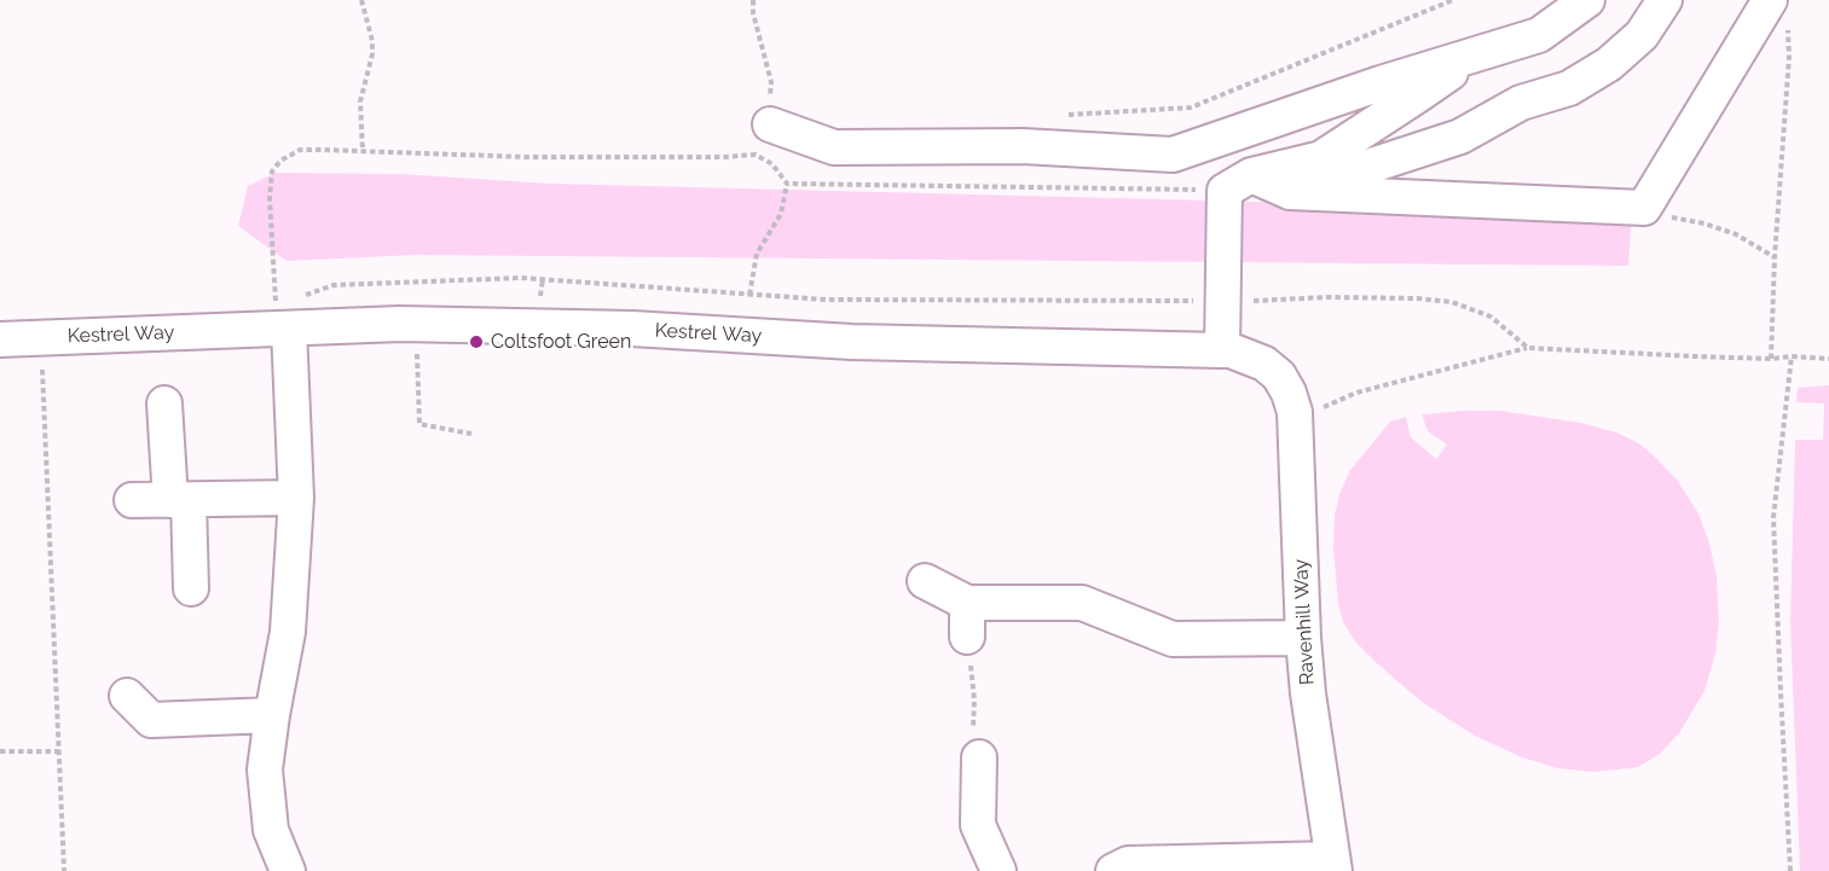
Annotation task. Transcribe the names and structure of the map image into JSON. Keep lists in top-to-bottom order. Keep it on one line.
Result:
{"streets":{"street":["Kestrel Way","Ravenhill Way"]},"crossings":[["Kestrel Way","Ravenhill Way"]],"places":["Coltsfoot Green"]}
